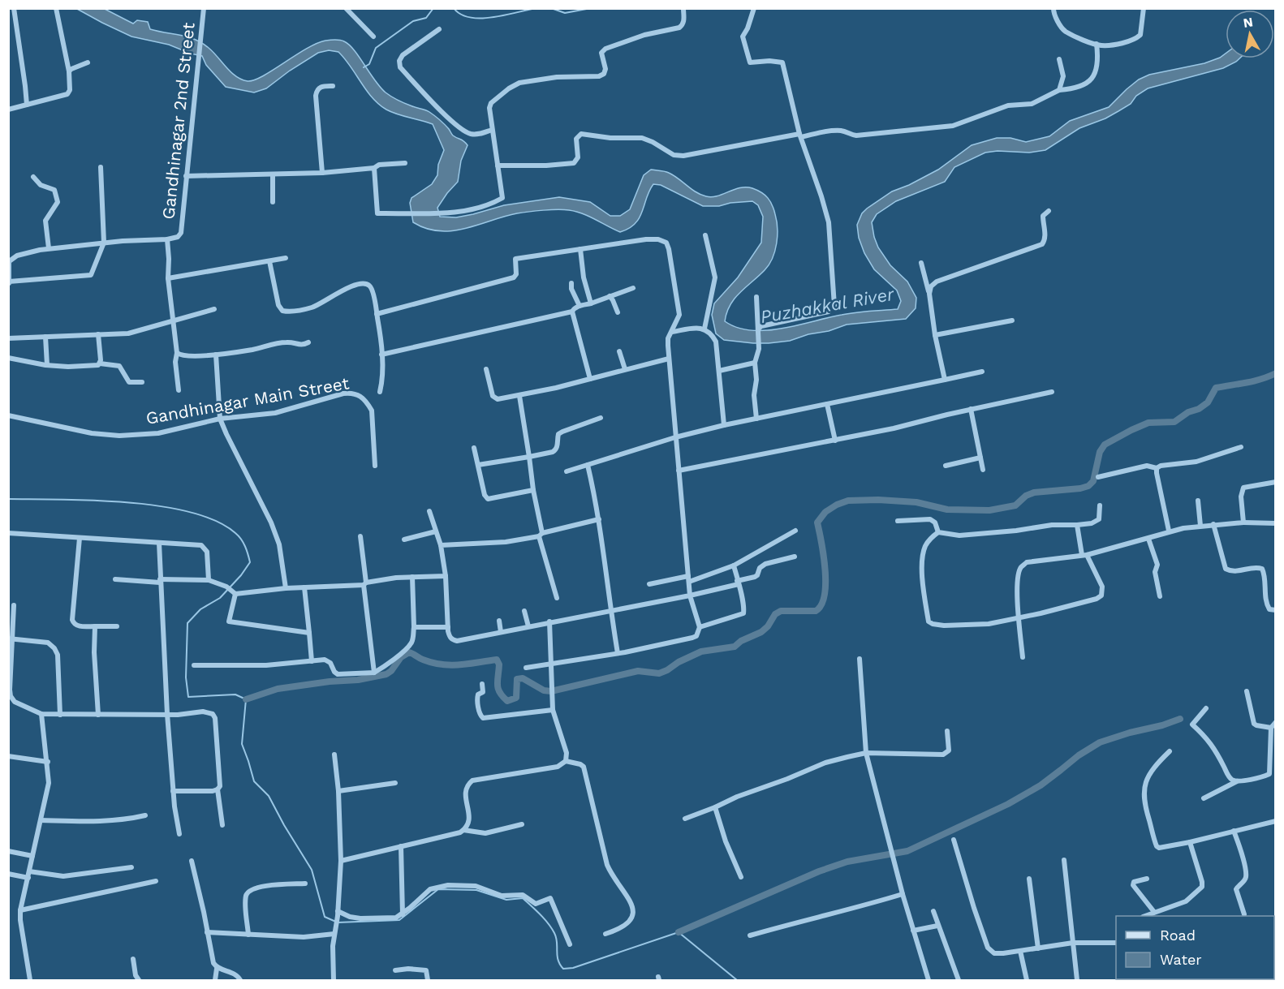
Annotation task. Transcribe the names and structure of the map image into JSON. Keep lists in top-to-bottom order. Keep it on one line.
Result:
{"streets":{"street":["Gandhinagar 2nd Street","Gandhinagar Main Street"]},"water":["Puzhakkal River"],"legend":["Road","Water"],"north":"top"}
